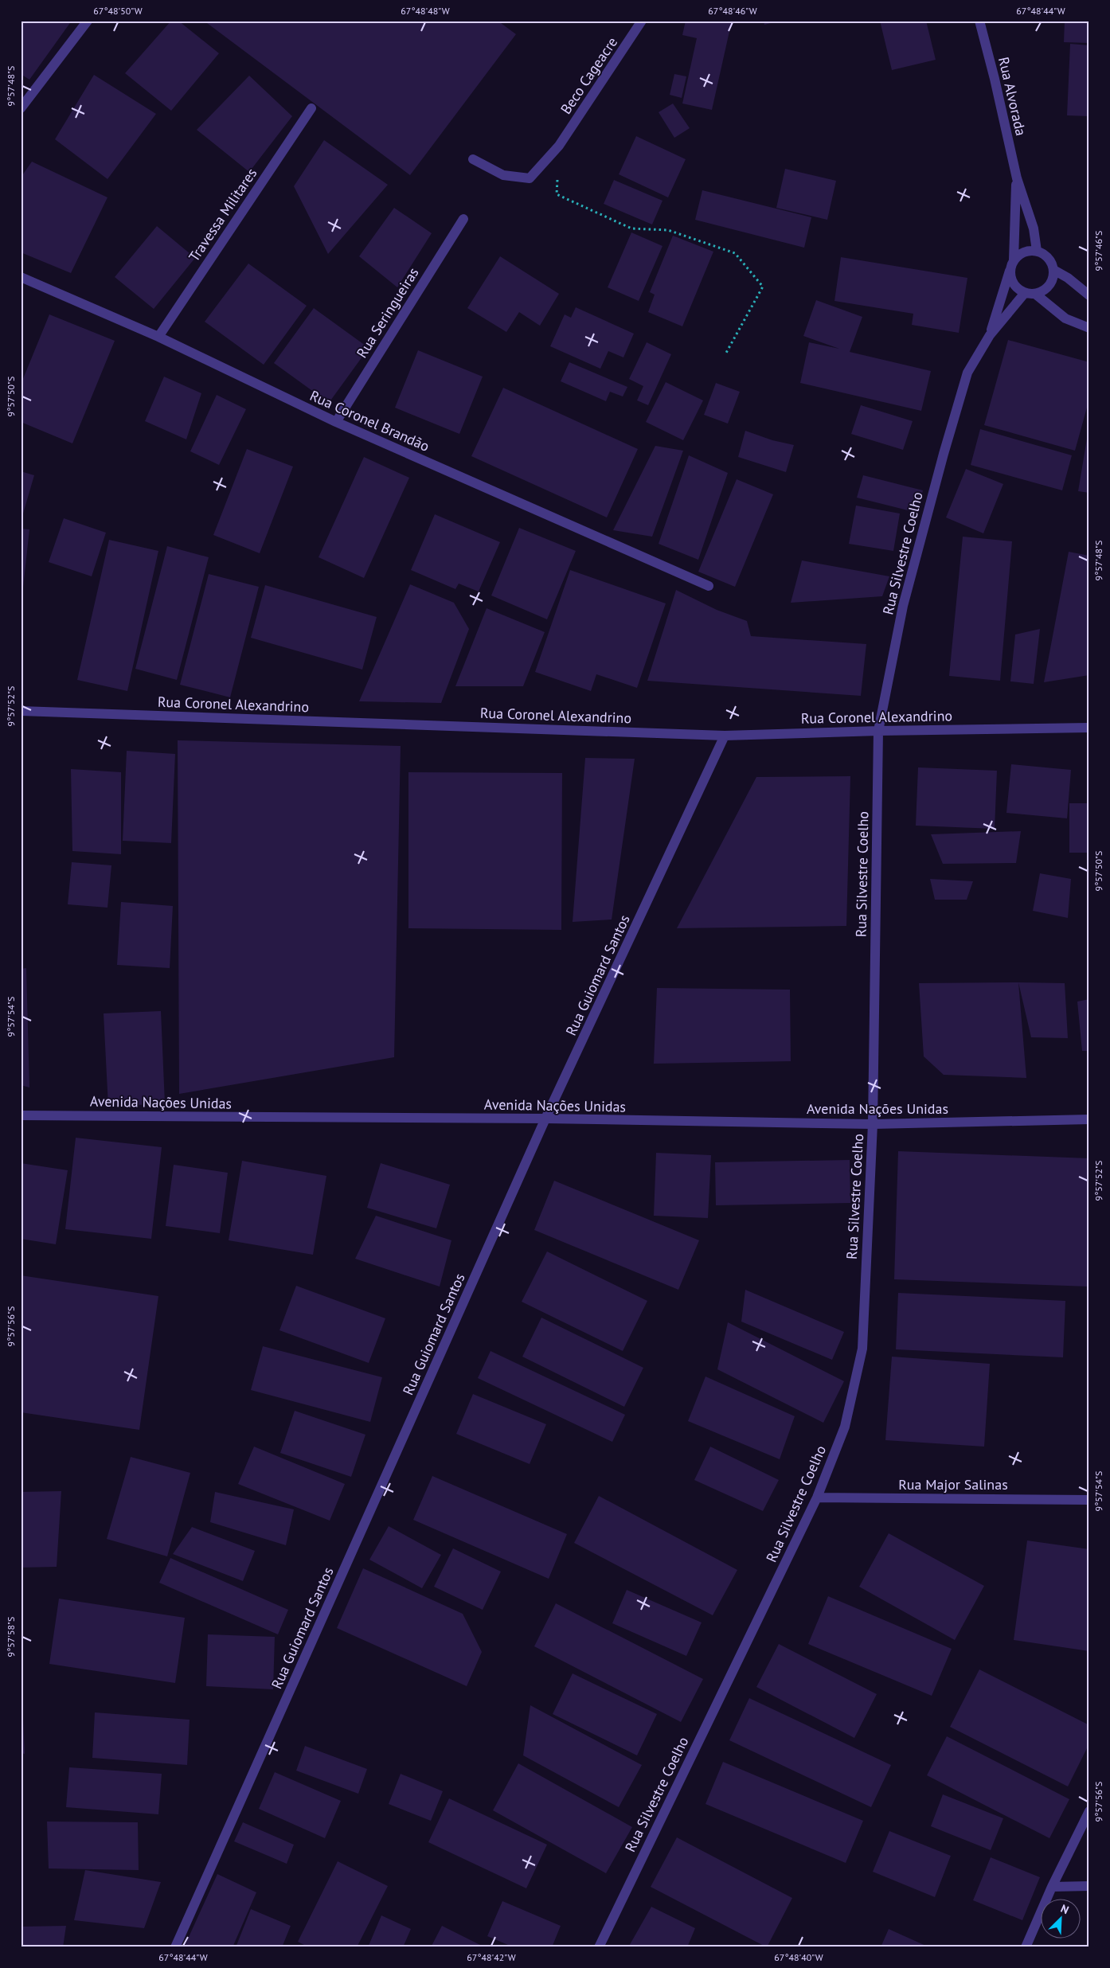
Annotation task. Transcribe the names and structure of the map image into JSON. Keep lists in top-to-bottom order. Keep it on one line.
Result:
{"streets":{"street":["Beco Cageacre","Rua Alvorada","Travessa Militares","Rua Seringueiras","Rua Coronel Brandão","Rua Silvestre Coelho","Rua Coronel Alexandrino","Rua Guiomard Santos","Avenida Nações Unidas","Rua Major Salinas"]},"crossings":[["Rua Alvorada","Rua Silvestre Coelho"],["Travessa Militares","Rua Coronel Brandão"],["Rua Seringueiras","Rua Coronel Brandão"],["Rua Silvestre Coelho","Rua Coronel Alexandrino"],["Rua Silvestre Coelho","Avenida Nações Unidas"],["Rua Silvestre Coelho","Rua Major Salinas"],["Rua Coronel Alexandrino","Rua Guiomard Santos"],["Rua Guiomard Santos","Avenida Nações Unidas"]],"north":"top right","coordinates":["67°48'50\"W","67°48'48\"W","67°48'46\"W","67°48'44\"W","9°57'48\"S","9°57'46\"S","9°57'50\"S","9°57'52\"S","9°57'54\"S","9°57'56\"S","9°57'58\"S","67°48'42\"W","67°48'40\"W"]}
